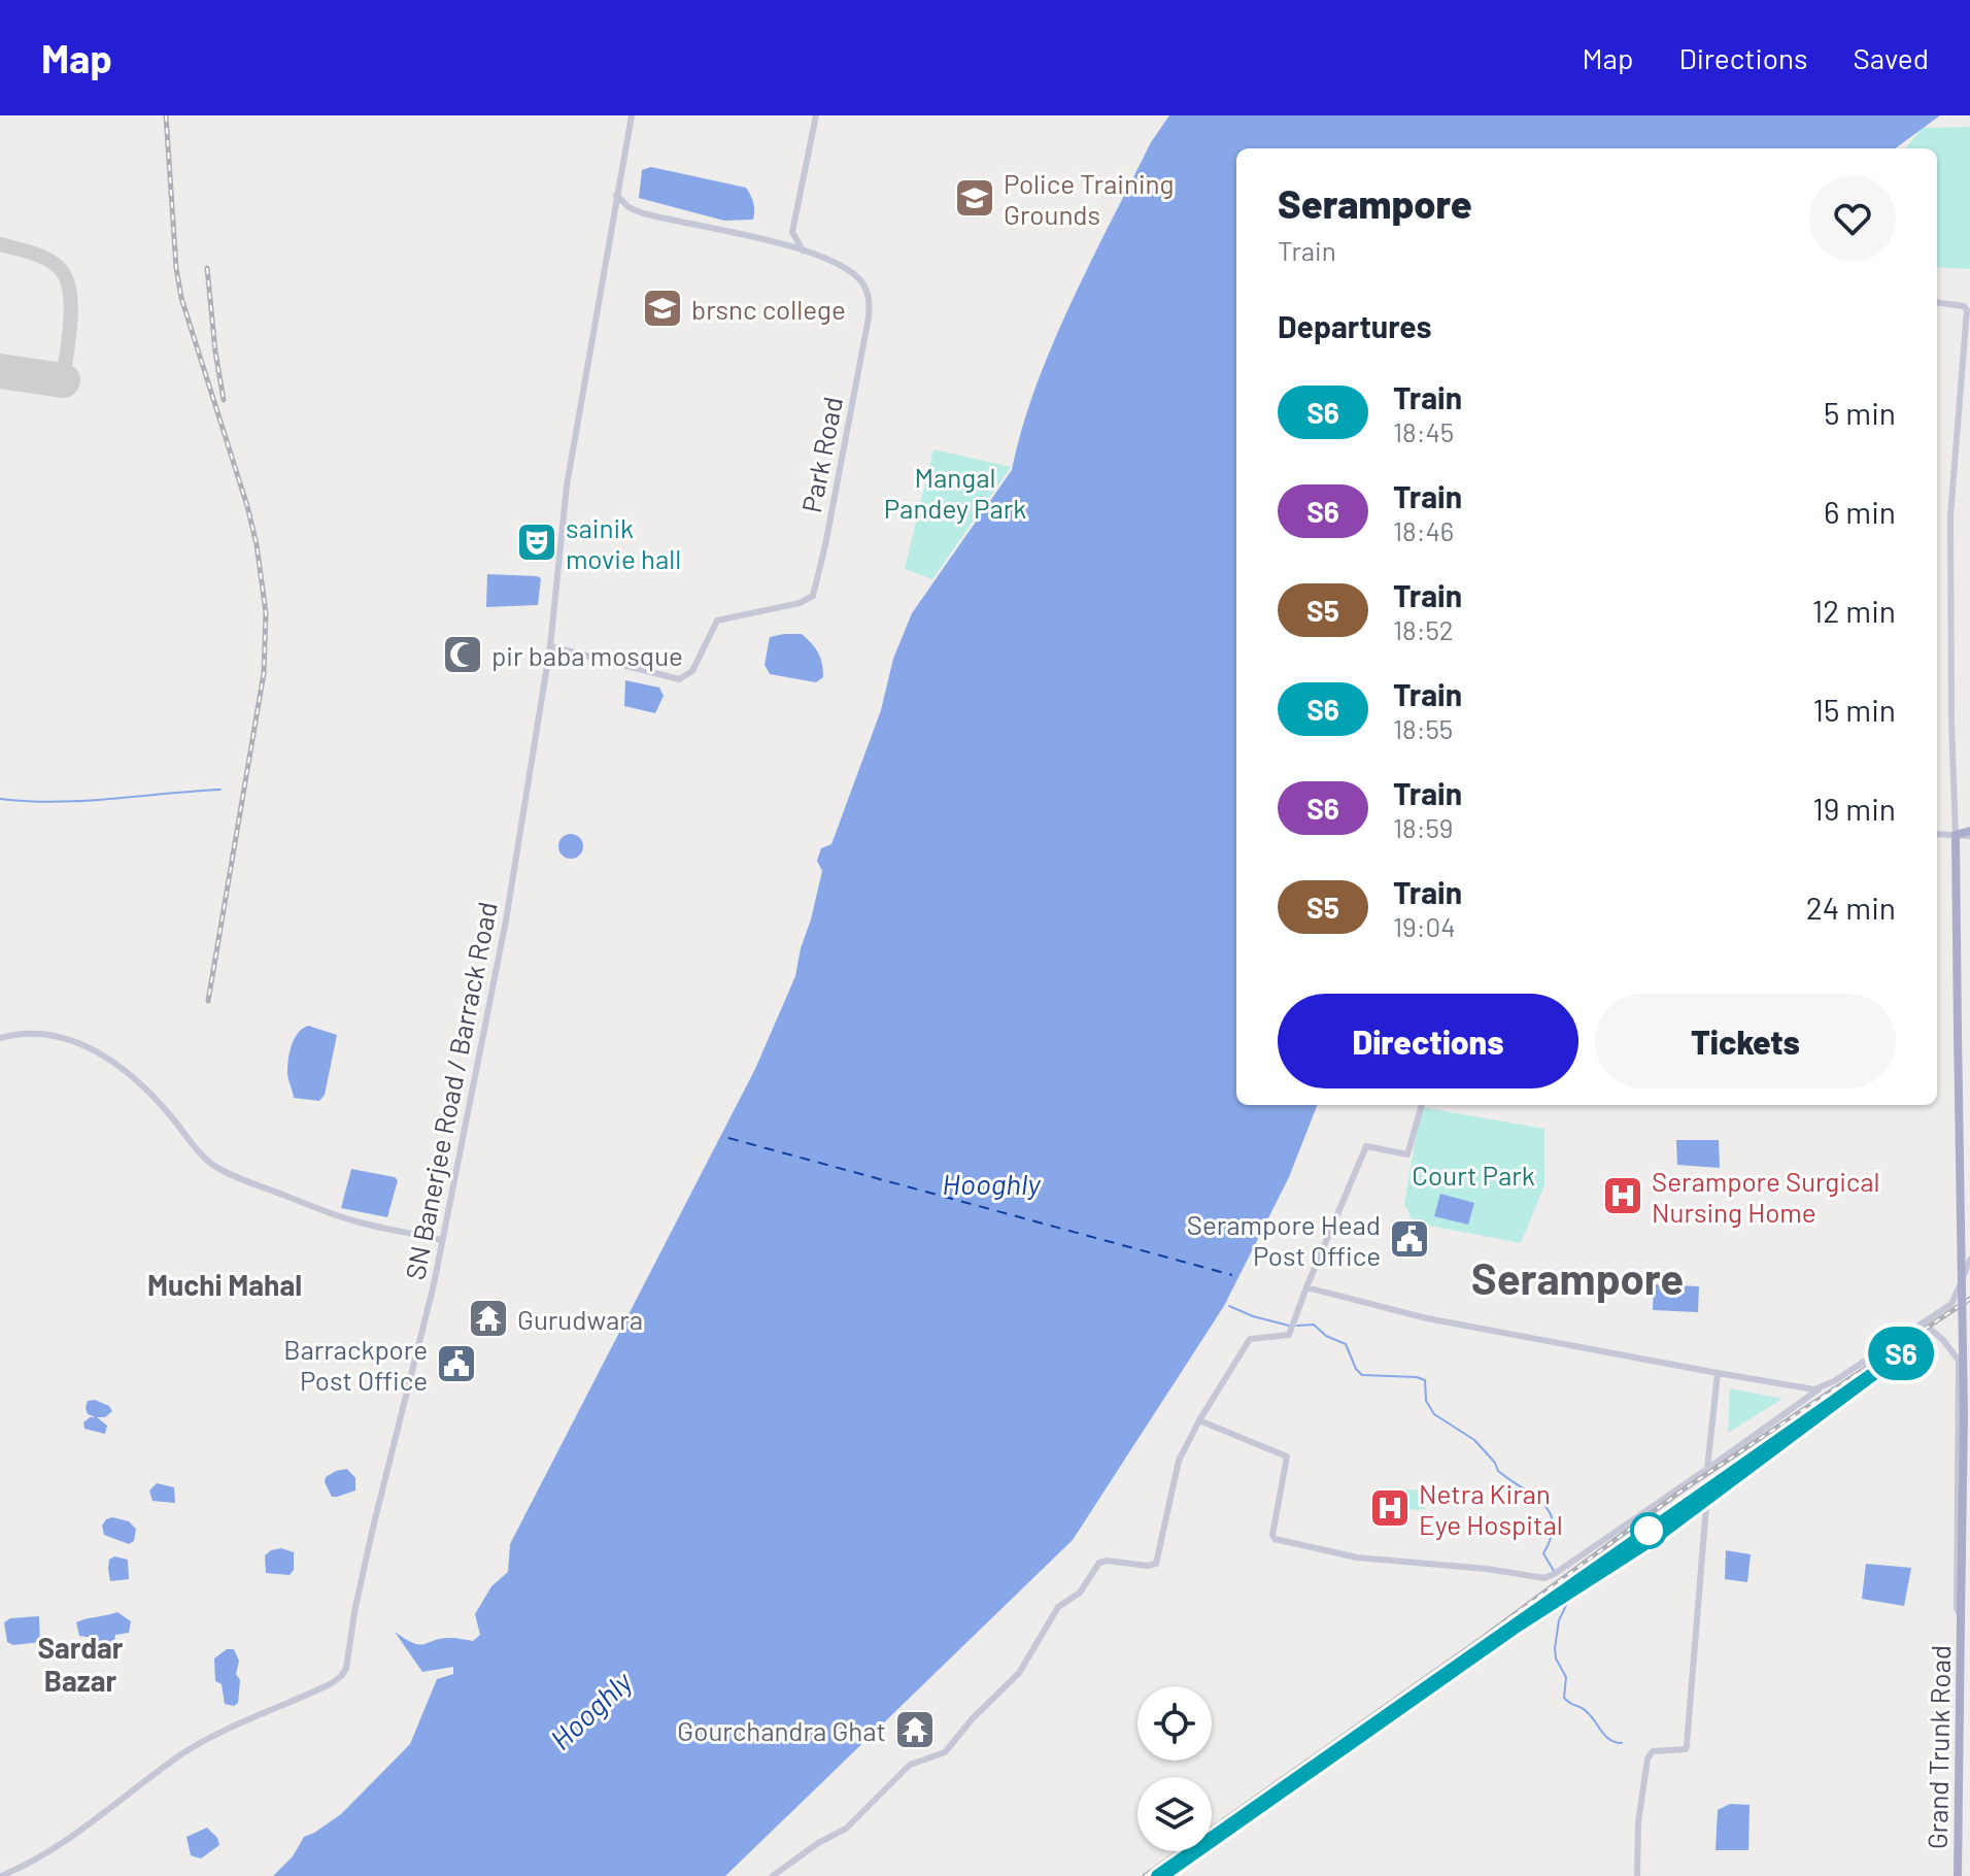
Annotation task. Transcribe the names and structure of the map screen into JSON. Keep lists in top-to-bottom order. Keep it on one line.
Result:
{"streets":{"main road":["Grand Trunk Road"],"street":["Park Road","SN Banerjee Road / Barrack Road"]},"crossings":[["Park Road","SN Banerjee Road / Barrack Road"]],"districts":["Serampore","Muchi Mahal","Sardar Bazar"],"water":["Hooghly"],"parks":["Mangal Pandey Park","Court Park"],"places":{"school or university":["Police Training Grounds","brsnc college"],"theatre":["sainik movie hall"],"mosque":["pir baba mosque"],"hospital":["Serampore Surgical Nursing Home","Netra Kiran Eye Hospital"],"public building":["Serampore Head Post Office","Barrackpore Post Office"],"temple":["Gurudwara","Gourchandra Ghat"]},"page":{"header":"Map","nav":["Map","Directions","Saved"],"on_map":"S6","heading":[["Serampore","Train"],"Departures"],"list":[{"mark":"S6","name":"Train","note":"18:45","value":"5 min"},{"mark":"S6","name":"Train","note":"18:46","value":"6 min"},{"mark":"S5","name":"Train","note":"18:52","value":"12 min"},{"mark":"S6","name":"Train","note":"18:55","value":"15 min"},{"mark":"S6","name":"Train","note":"18:59","value":"19 min"},{"mark":"S5","name":"Train","note":"19:04","value":"24 min"}],"buttons":["Directions","Tickets"]}}
